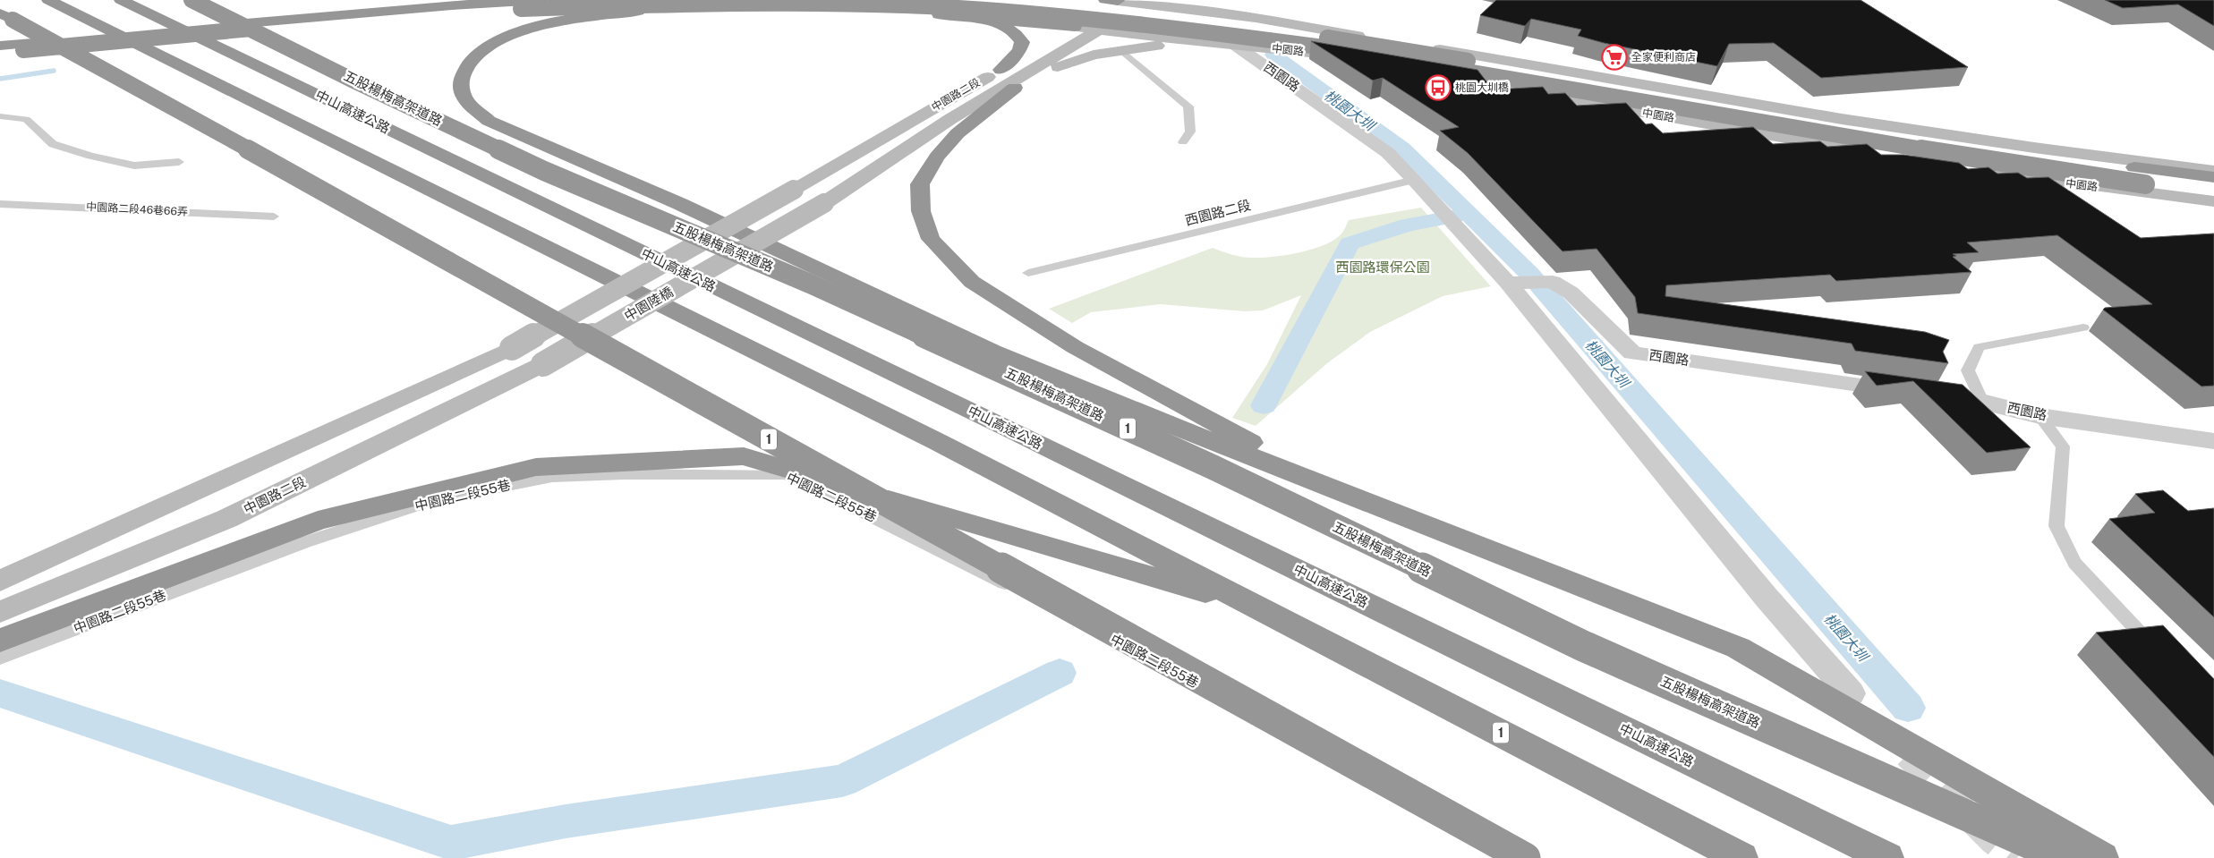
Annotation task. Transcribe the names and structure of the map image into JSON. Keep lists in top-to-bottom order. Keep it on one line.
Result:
{"streets":{"highway":["五股楊梅高架道路","中山高速公路","1"],"main road":["中園路","中園路二段","中園陸橋"],"street":["西園路"],"lane":["中園路二段46巷66弄","西園路二段","中園路二段55巷"]},"crossings":[["中園路","西園路"],["中園路","中園路二段"],["西園路","西園路二段"],["中園路二段","中園陸橋"]],"water":["桃園大圳"],"parks":["西園路環保公園"],"places":{"supermarket":["全家便利商店"],"bus stop":["桃園大圳橋"]}}
